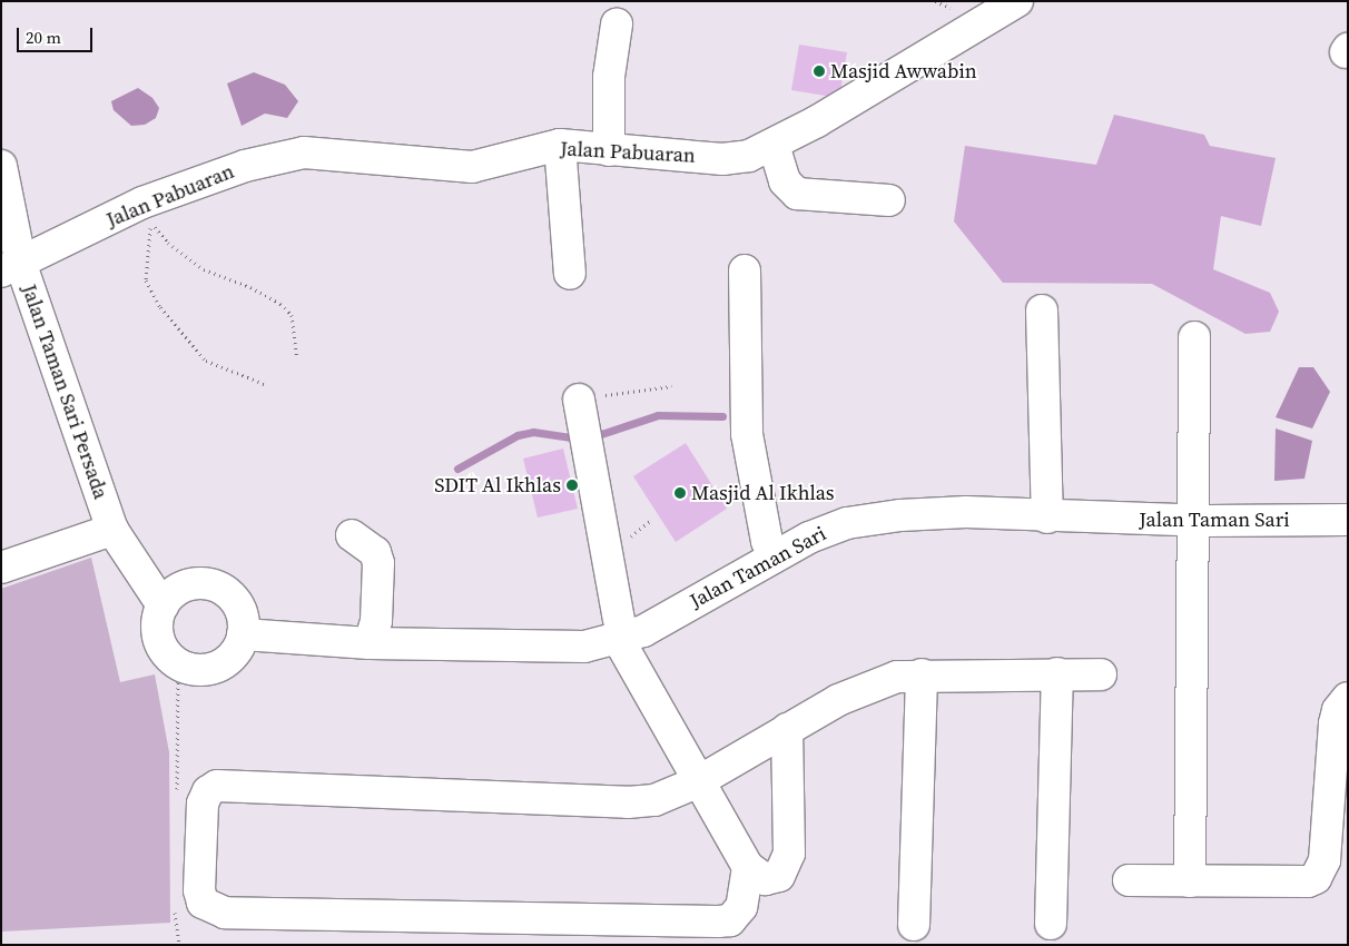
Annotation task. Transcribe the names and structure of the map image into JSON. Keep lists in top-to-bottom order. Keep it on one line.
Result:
{"streets":{"street":["Jalan Pabuaran","Jalan Taman Sari Persada","Jalan Taman Sari"]},"crossings":[["Jalan Pabuaran","Jalan Taman Sari Persada"],["Jalan Taman Sari Persada","Jalan Taman Sari"]],"places":["Masjid Awwabin","SDIT Al Ikhlas","Masjid Al Ikhlas"],"scale_bar":"20 m"}
